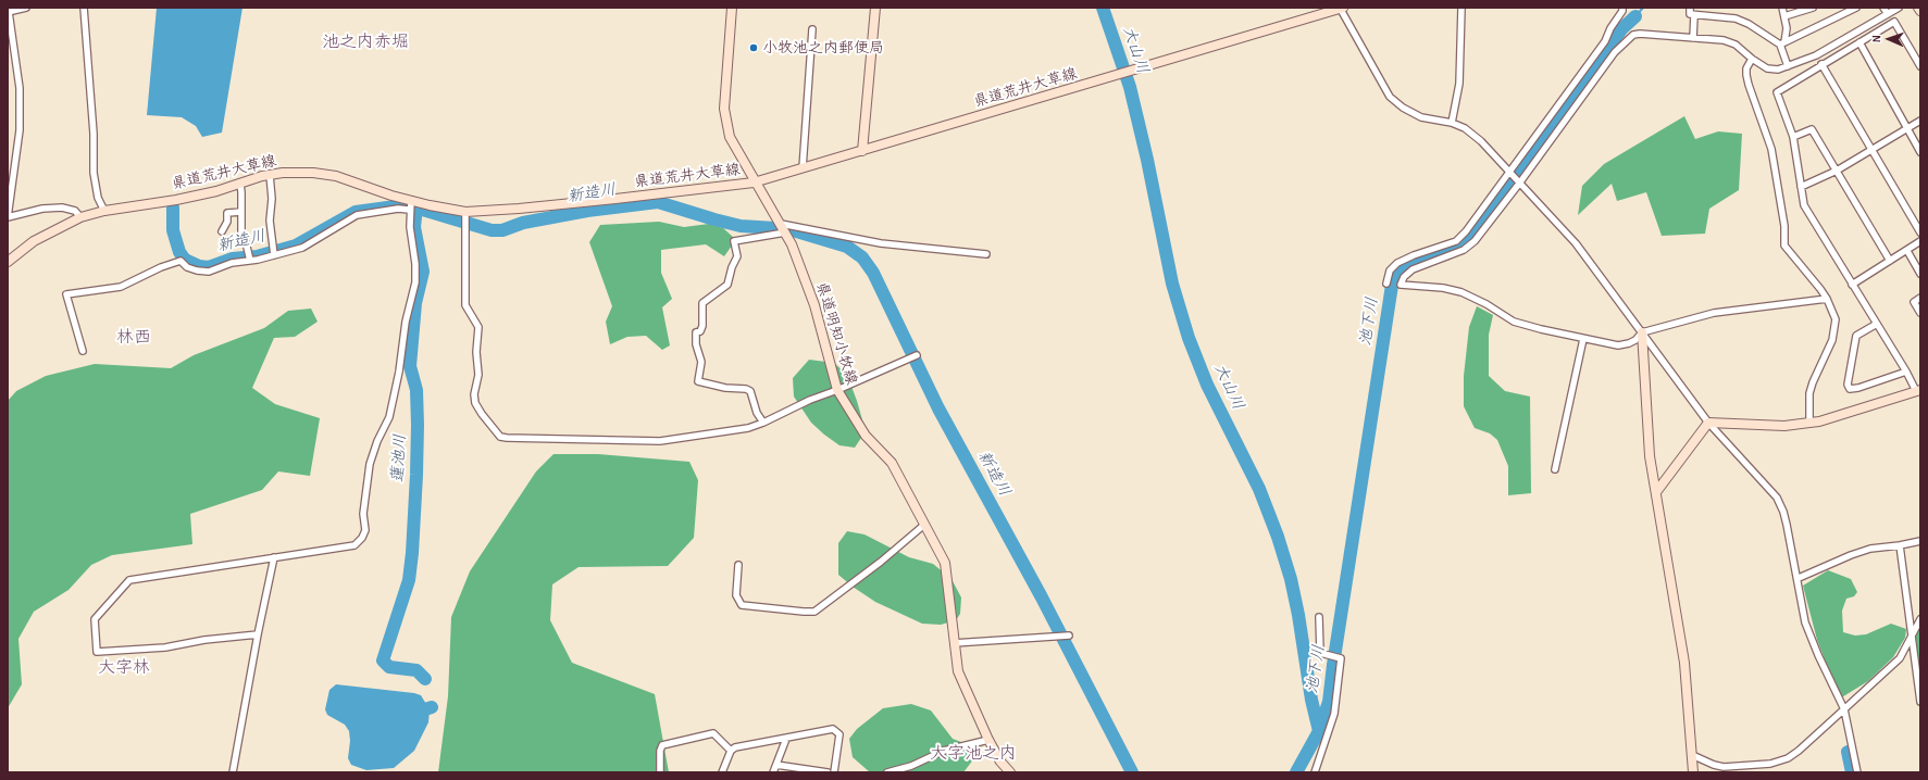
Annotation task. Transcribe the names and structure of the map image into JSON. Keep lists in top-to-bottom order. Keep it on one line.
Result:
{"streets":{"main road":["県道荒井大草線","県道明知小牧線"]},"crossings":[["県道荒井大草線","県道明知小牧線"]],"districts":["池之内赤堀","林西","大字林","大字池之内"],"water":["大山川","新造川","池下川","蓮池川"],"places":["小牧池之内郵便局"],"north":"left"}
